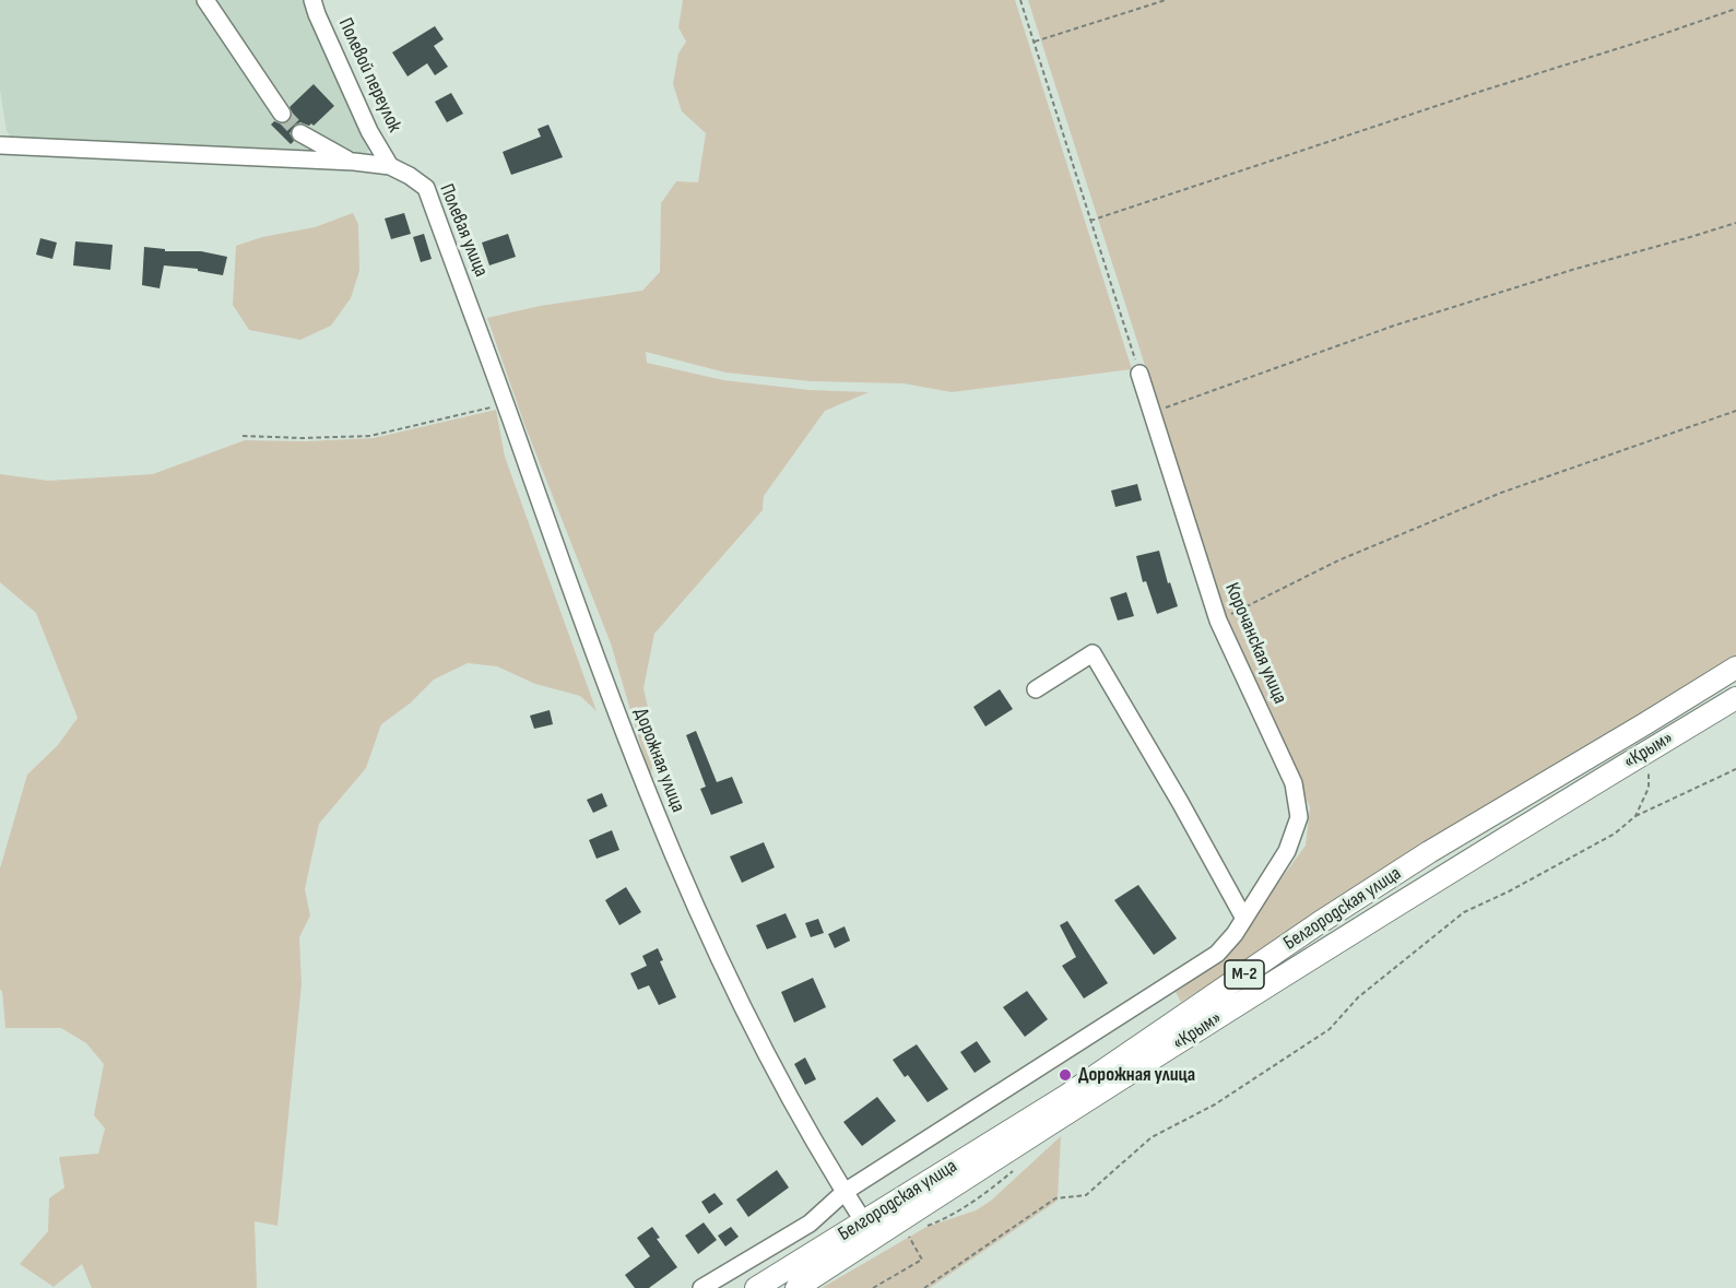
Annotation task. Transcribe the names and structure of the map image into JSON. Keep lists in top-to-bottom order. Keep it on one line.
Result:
{"streets":{"main road":["«Крым»","Белгородская улица","М-2"],"street":["Полевой переулок","Полевая улица","Корочанская улица","Дорожная улица"]},"crossings":[["Полевой переулок","Полевая улица"],["Полевая улица","Дорожная улица"],["Дорожная улица","Белгородская улица"]],"places":["Дорожная улица"]}
